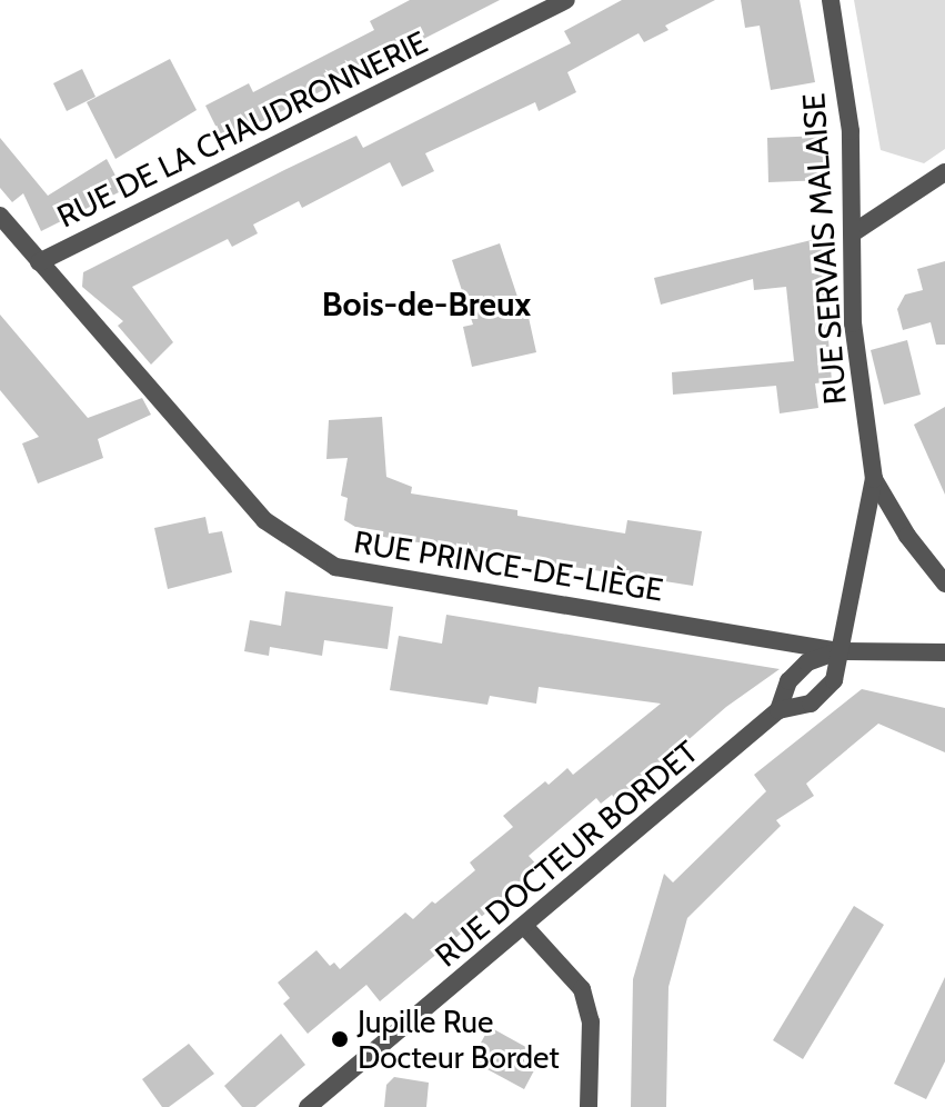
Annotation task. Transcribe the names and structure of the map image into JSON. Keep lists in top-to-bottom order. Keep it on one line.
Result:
{"streets":{"street":["RUE DE LA CHAUDRONNERIE","RUE SERVAIS MALAISE","RUE PRINCE-DE-LIÈGE","RUE DOCTEUR BORDET"]},"crossings":[["RUE DE LA CHAUDRONNERIE","RUE PRINCE-DE-LIÈGE"],["RUE SERVAIS MALAISE","RUE PRINCE-DE-LIÈGE"],["RUE SERVAIS MALAISE","RUE DOCTEUR BORDET"],["RUE PRINCE-DE-LIÈGE","RUE DOCTEUR BORDET"]],"districts":["Bois-de-Breux"],"places":["Jupille Rue Docteur Bordet"]}
